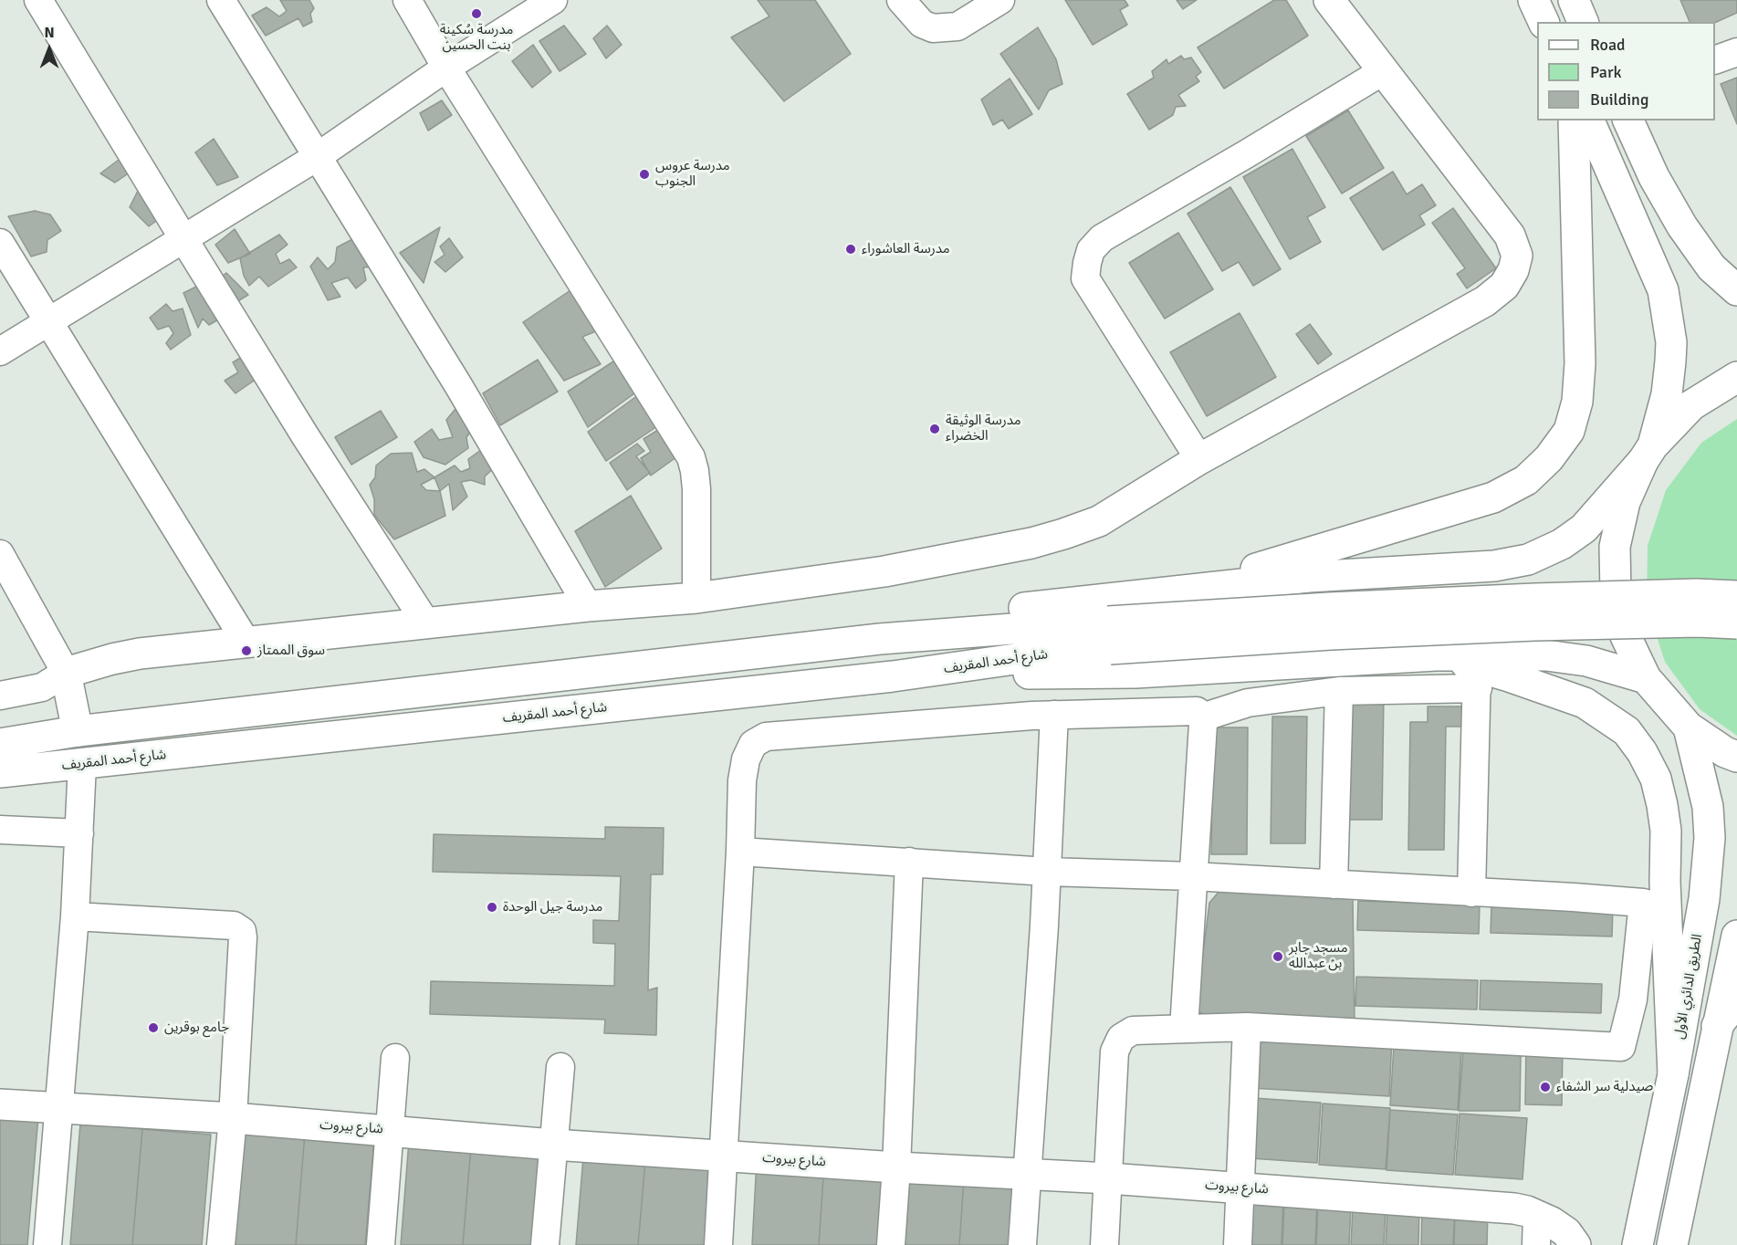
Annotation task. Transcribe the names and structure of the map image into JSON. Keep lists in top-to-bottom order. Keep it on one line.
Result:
{"streets":{"main road":["شارع أحمد المقريف","الطريق الدائري الأول","شارع بيروت"]},"places":["مدرسة سُكينة بنت الحسين","مدرسة عروس الجنوب","مدرسة العاشوراء","مدرسة الوثيقة الخضراء","سوق الممتاز","مدرسة جيل الوحدة","مسجد جابر بن عبدالله","جامع بوقرين","صيدلية سر الشفاء"],"legend":["Road","Park","Building"],"north":"top"}
